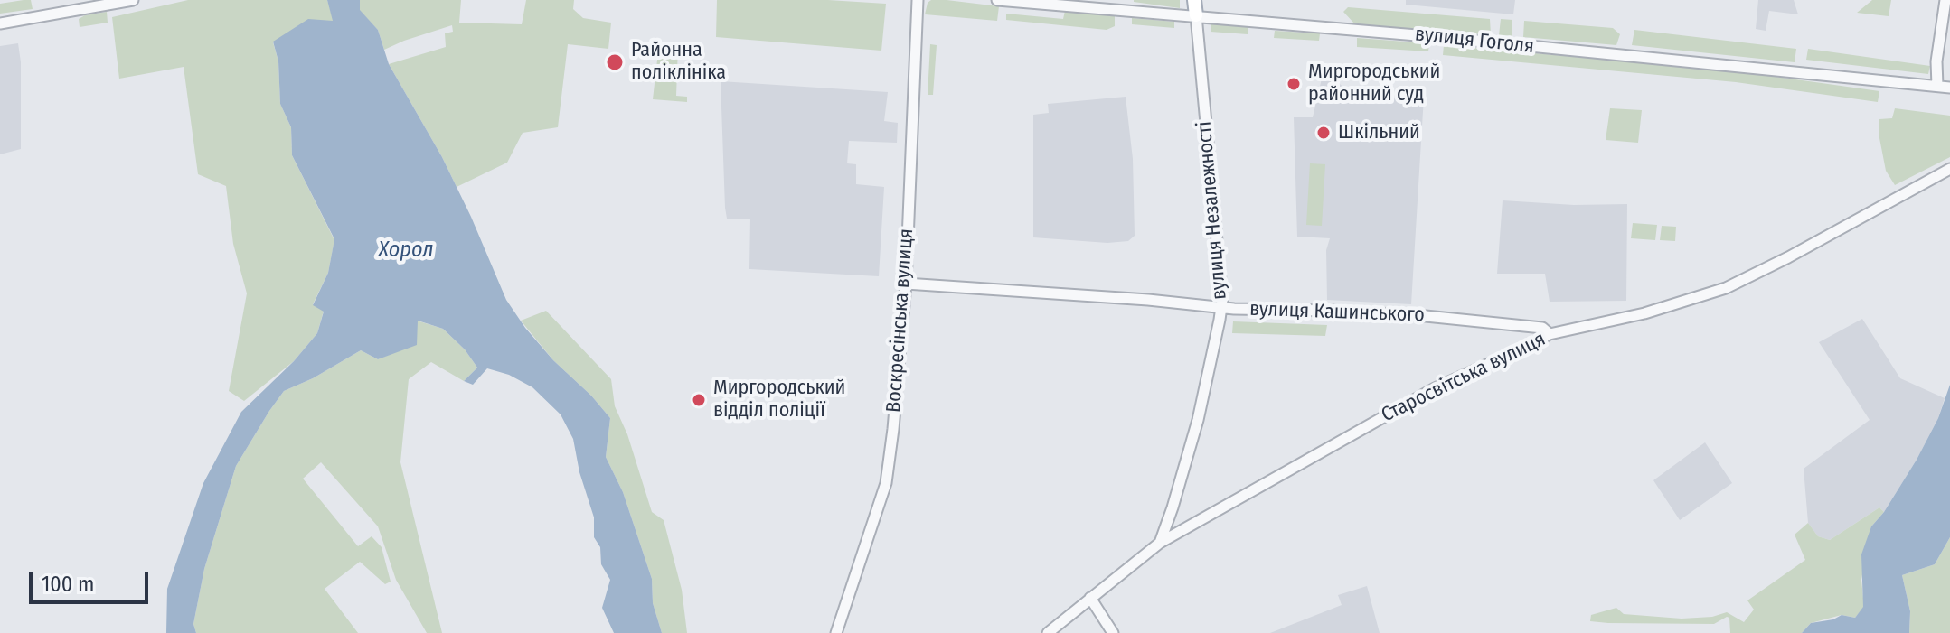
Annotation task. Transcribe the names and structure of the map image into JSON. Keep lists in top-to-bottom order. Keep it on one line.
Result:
{"streets":{"main road":["вулиця Незалежності"],"street":["вулиця Гоголя","вулиця Кашинського","Воскресінська вулиця","Старосвітська вулиця"]},"crossings":[["вулиця Гоголя","вулиця Незалежності"],["вулиця Незалежності","вулиця Кашинського"],["вулиця Незалежності","Старосвітська вулиця"],["вулиця Кашинського","Воскресінська вулиця"],["вулиця Кашинського","Старосвітська вулиця"]],"water":["Хорол"],"places":["Районна поліклініка","Миргородський районний суд","Шкільний","Миргородський відділ поліції"],"scale_bar":"100 m"}
